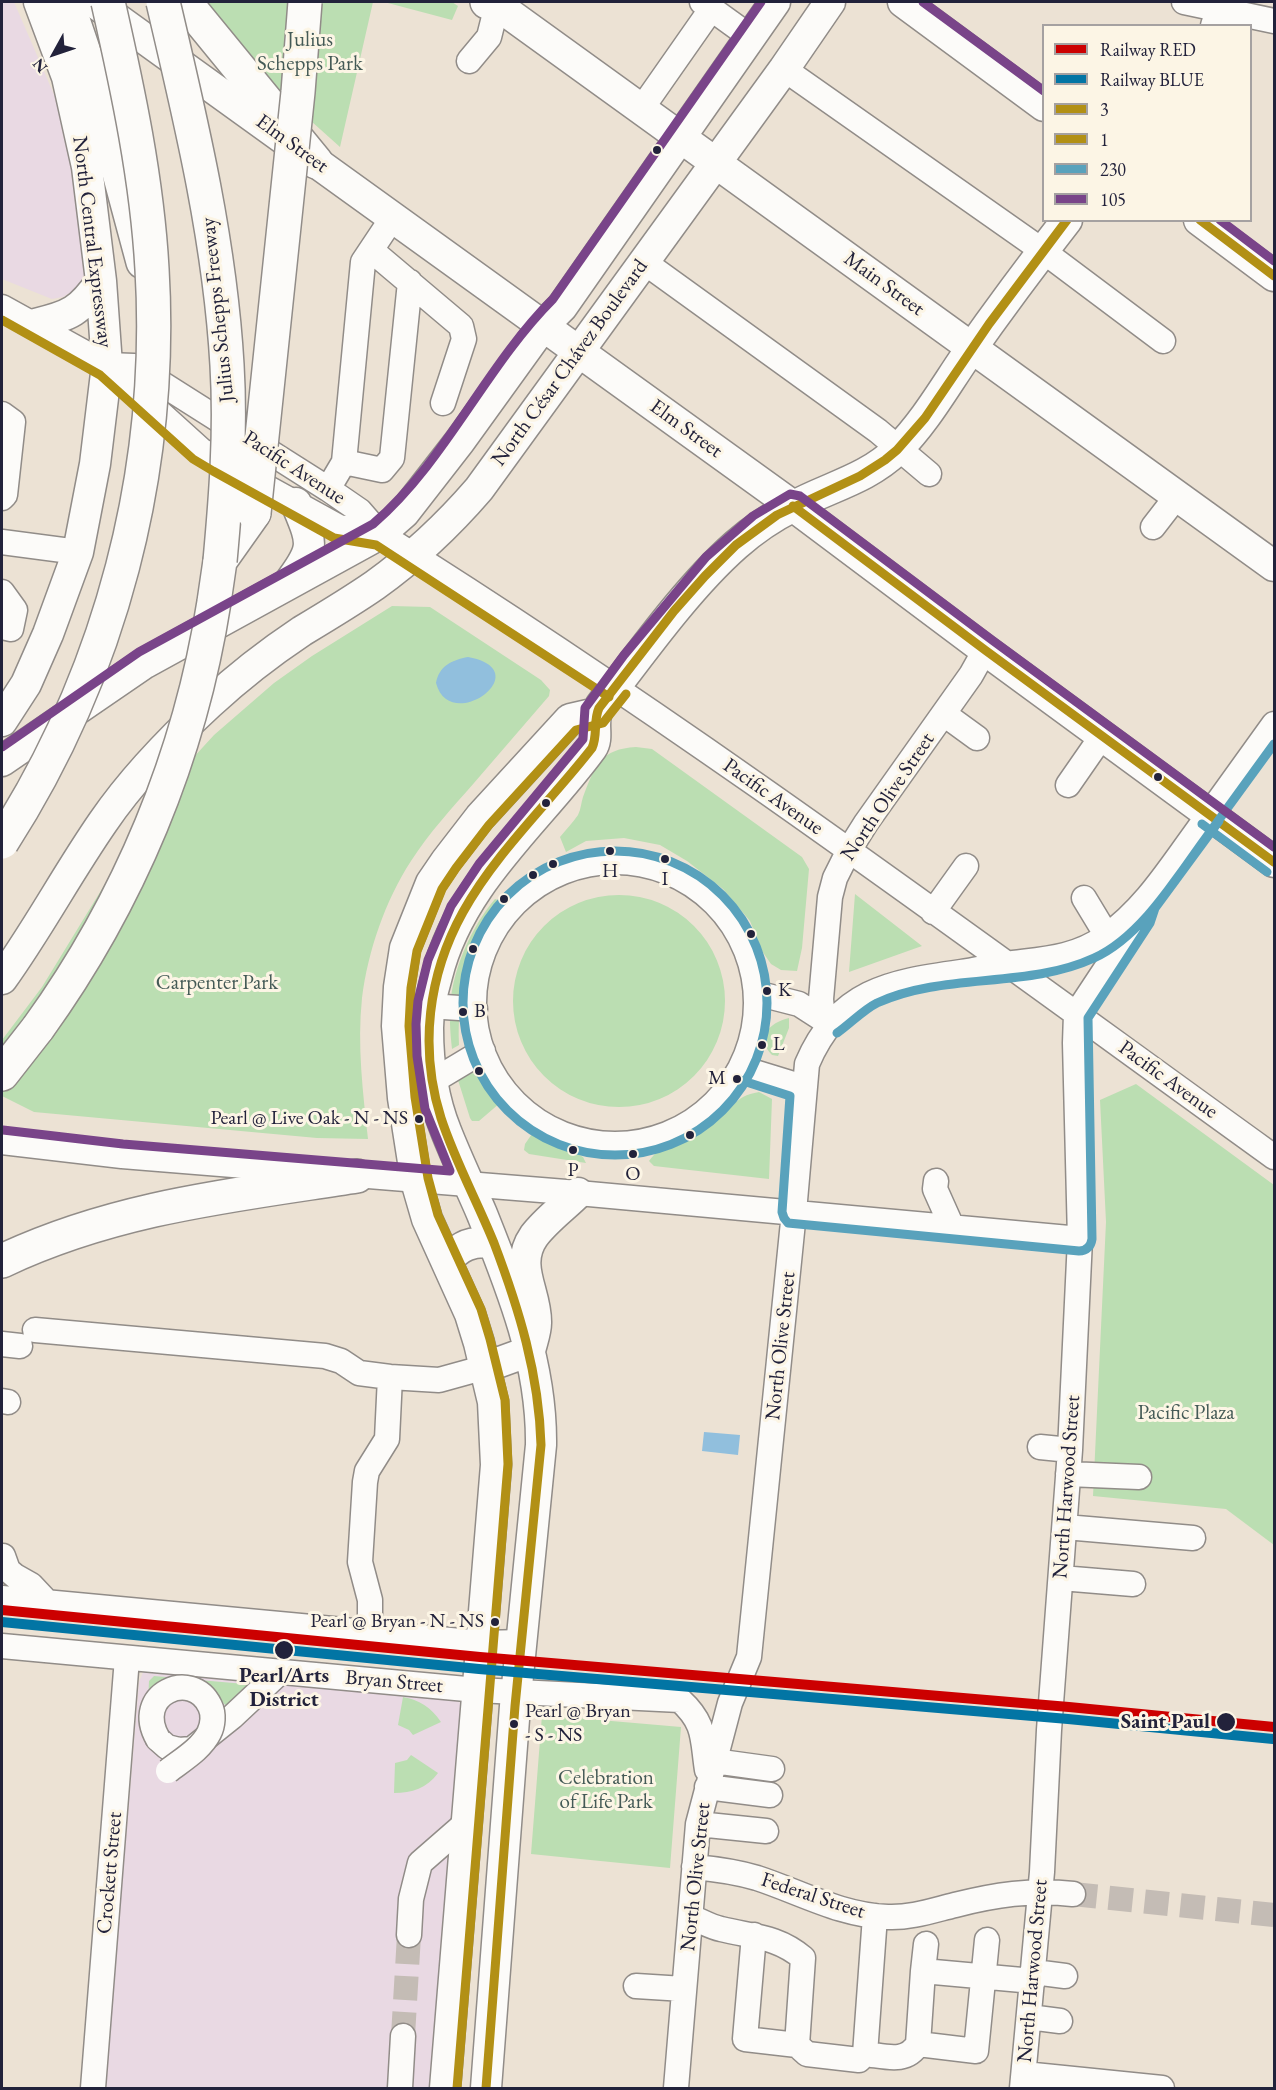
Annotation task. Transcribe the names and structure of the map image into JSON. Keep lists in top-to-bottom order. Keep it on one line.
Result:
{"streets":{"highway":["Julius Schepps Freeway"],"main road":["Elm Street","North Central Expressway","Main Street","North César Chávez Boulevard"],"street":["Pacific Avenue","North Olive Street","North Harwood Street","Bryan Street","Crockett Street","Federal Street"]},"crossings":[["Elm Street","North César Chávez Boulevard"],["Elm Street","North Olive Street"],["North Central Expressway","Pacific Avenue"],["Main Street","North César Chávez Boulevard"],["North César Chávez Boulevard","Pacific Avenue"],["Pacific Avenue","North Olive Street"],["Pacific Avenue","North Harwood Street"],["North Olive Street","Bryan Street"],["North Olive Street","Federal Street"],["North Harwood Street","Federal Street"],["Bryan Street","Crockett Street"]],"parks":["Julius Schepps Park","Carpenter Park","Pacific Plaza","Celebration of Life Park"],"places":["H","I","K","B","L","M","Pearl @ Live Oak - N - NS","P","O","Pearl @ Bryan - N - NS","Pearl/Arts District","Saint Paul","Pearl @ Bryan - S - NS"],"lines":["transit line 105","transit line 3","transit line 1","transit line 230","rail line RED","rail line BLUE"],"legend":["Railway RED","Railway BLUE","3","1","230","105"],"north":"bottom left"}
